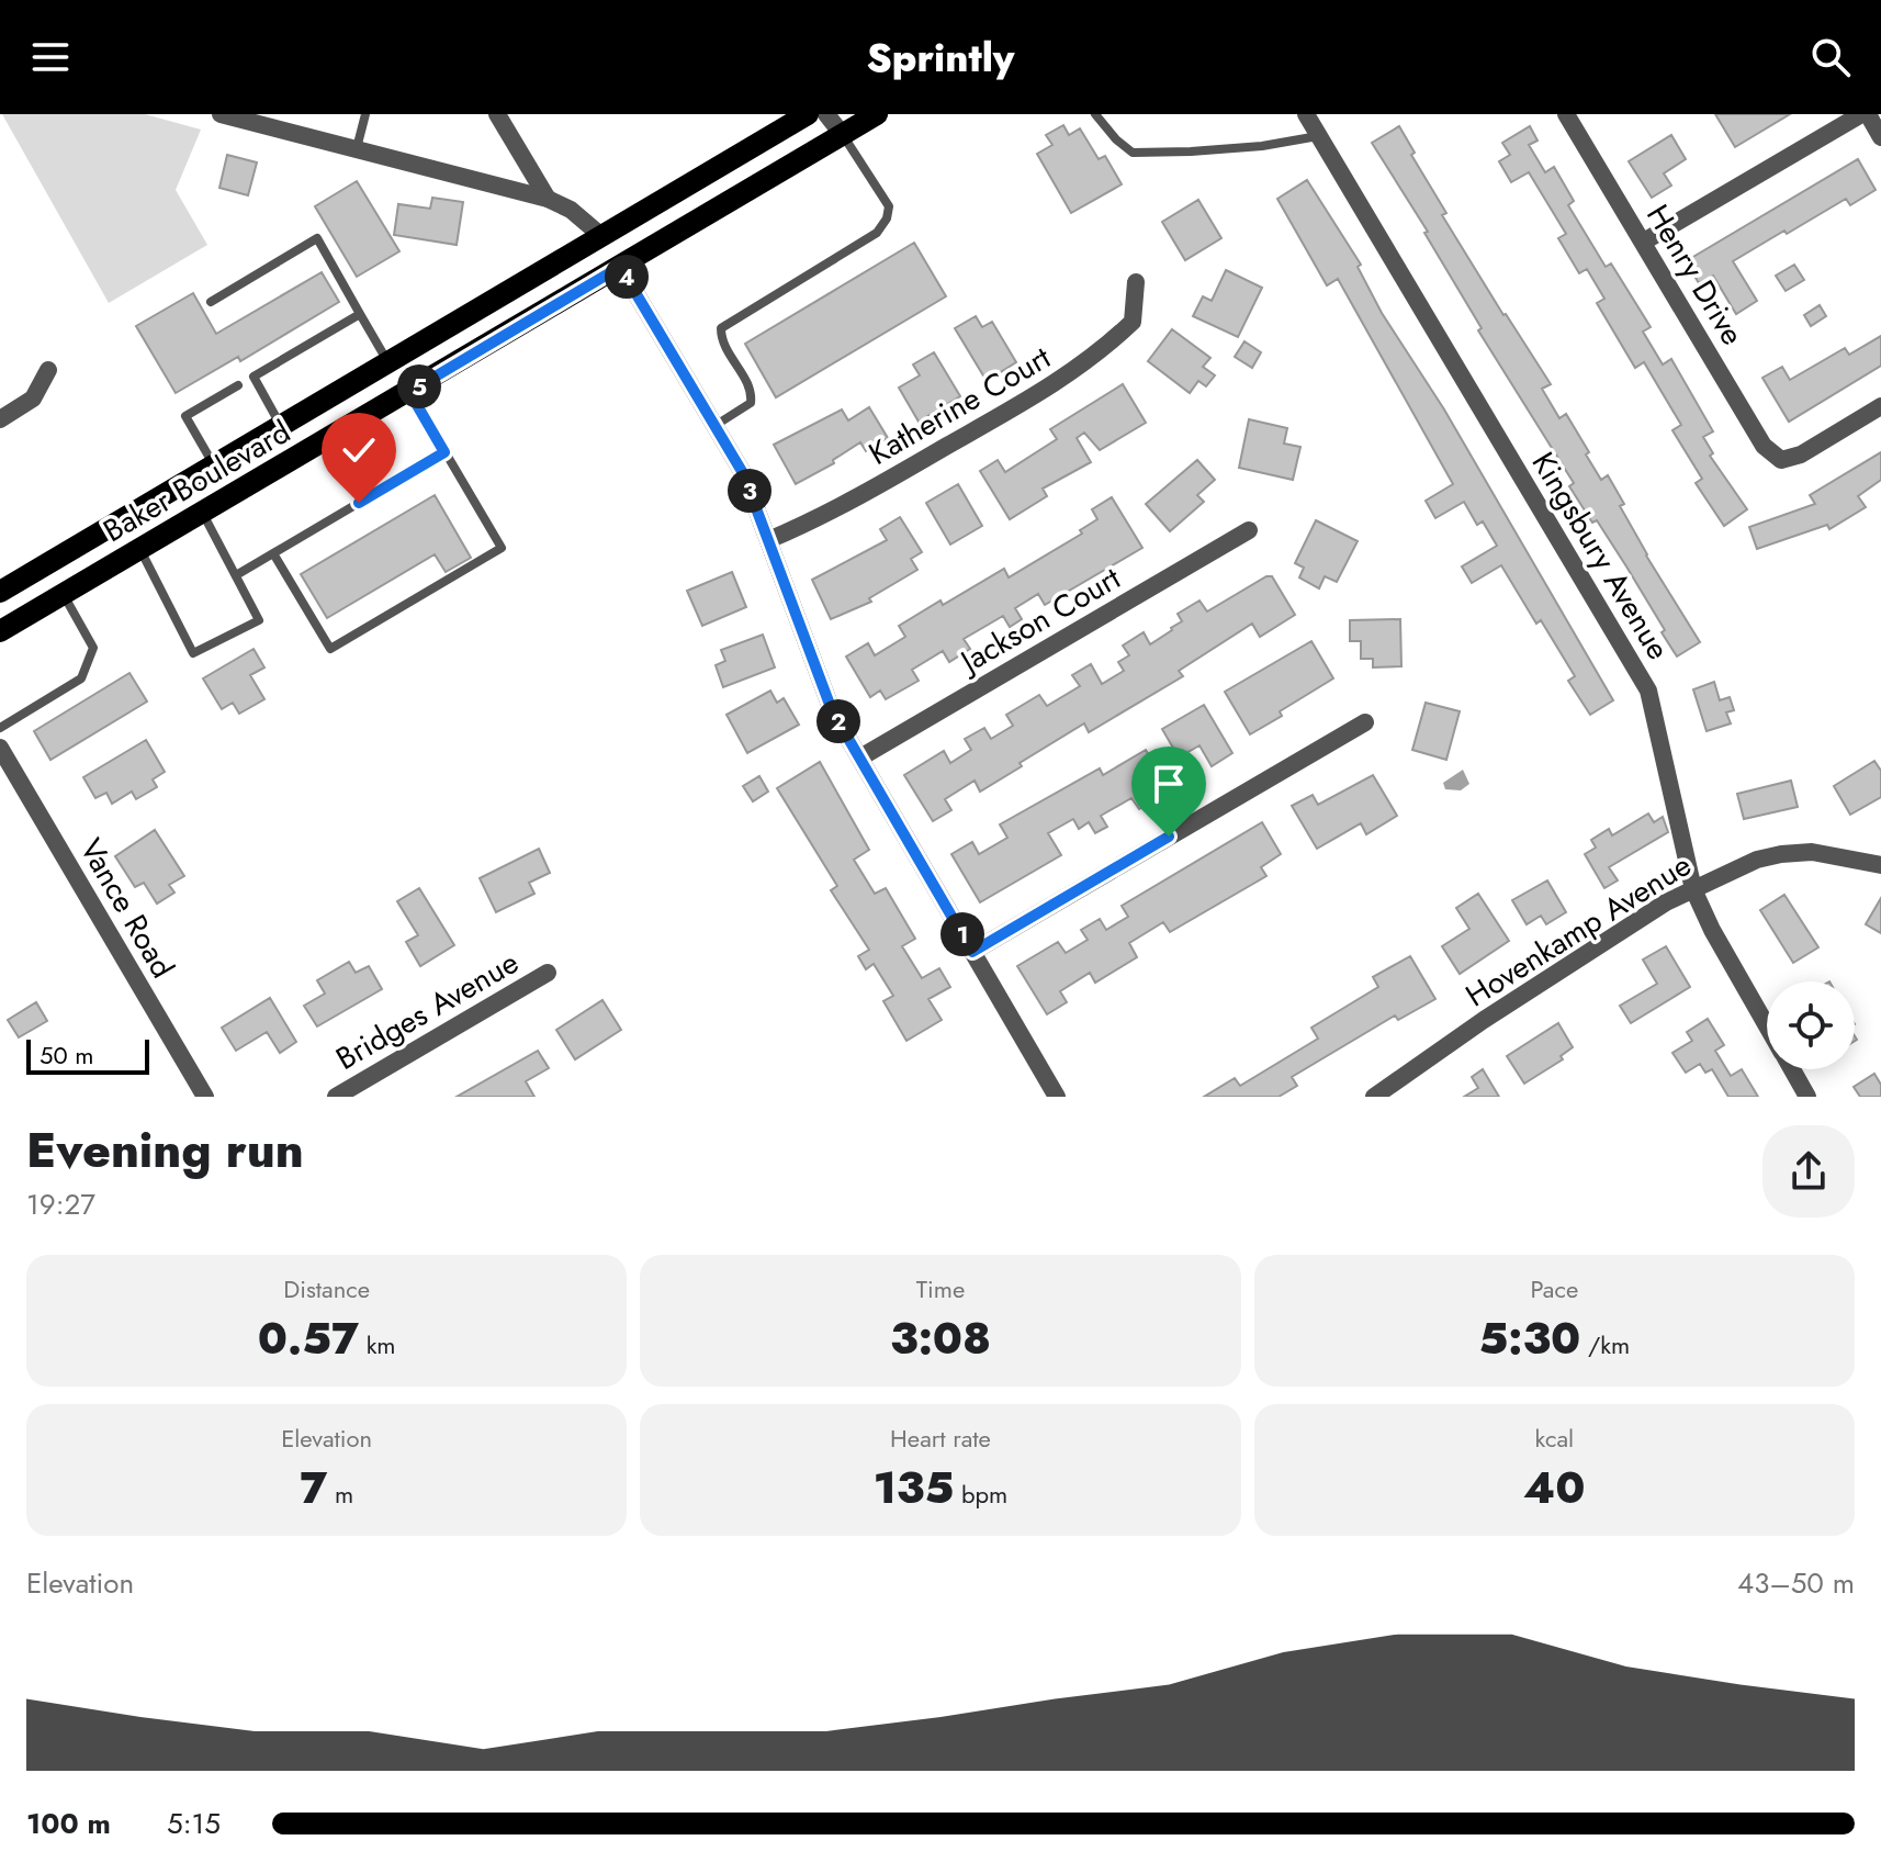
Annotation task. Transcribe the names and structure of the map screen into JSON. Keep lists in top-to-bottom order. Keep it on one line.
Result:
{"streets":{"main road":["Baker Boulevard"],"street":["Henry Drive","Katherine Court","Kingsbury Avenue","Jackson Court","Vance Road","Hovenkamp Avenue","Bridges Avenue"]},"crossings":[["Kingsbury Avenue","Hovenkamp Avenue"]],"scale_bar":"50 m","page":{"header":"Sprintly","pins":["4","5","3","2","1"],"scale":"50 m","heading":["Evening run","19:27"],"stats":[["Distance","0.57 km"],["Time","3:08"],["Pace","5:30 /km"],["Elevation","7 m"],["Heart rate","135 bpm"],["kcal","40"]],"chart":["Elevation","43–50 m"],"list":[{"name":"100 m","note":"5:15"}]}}
